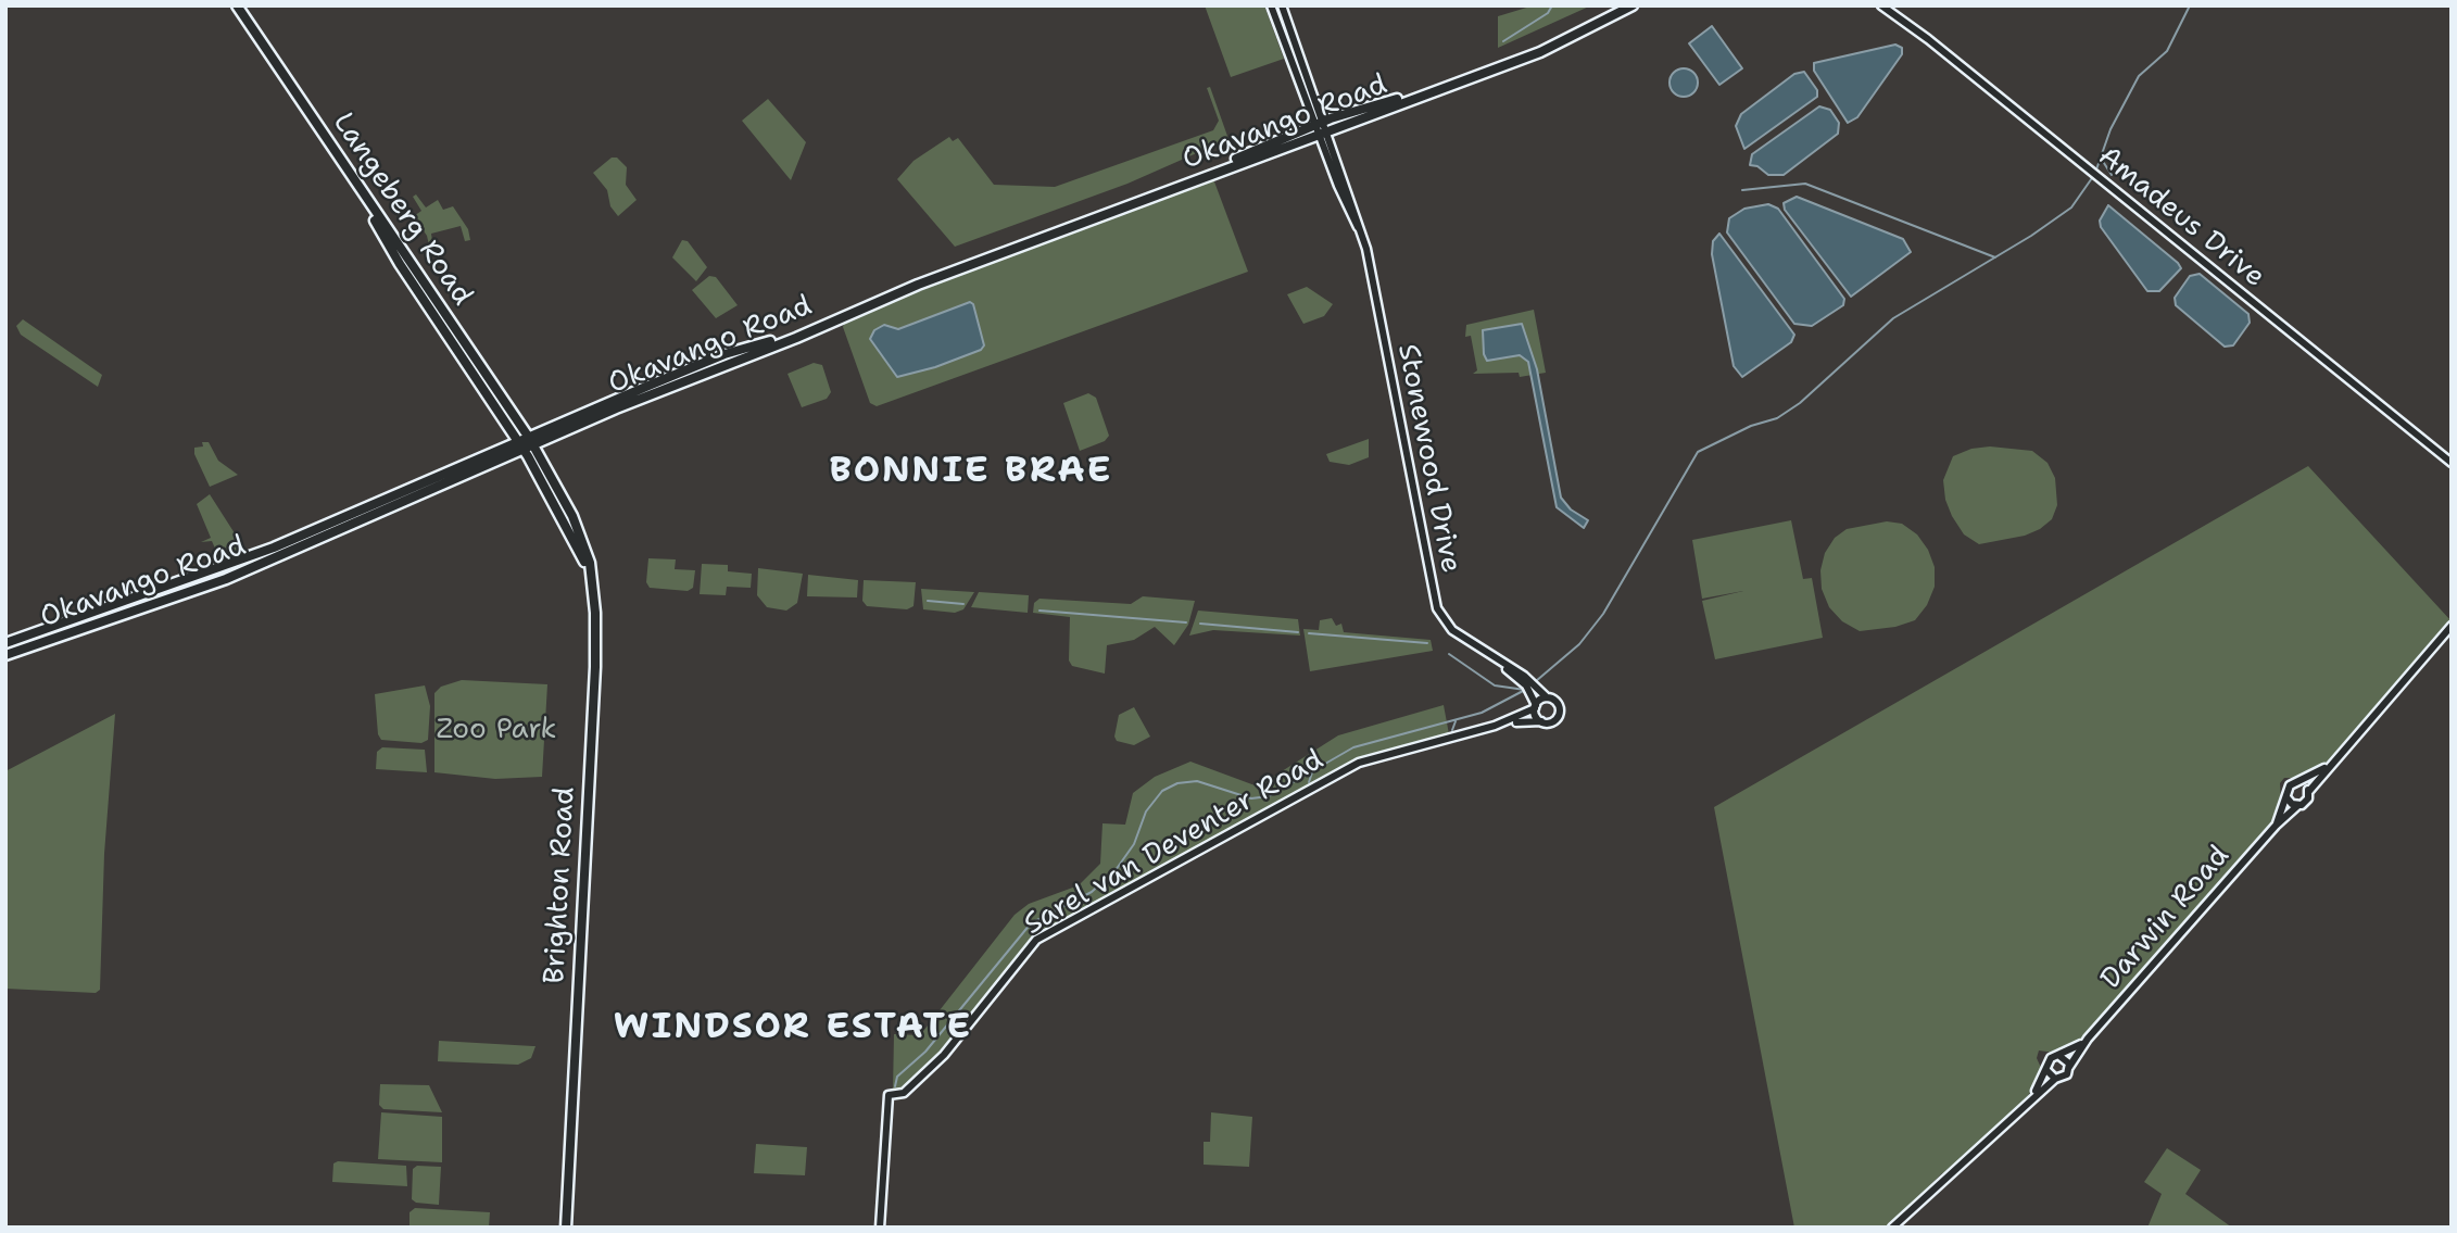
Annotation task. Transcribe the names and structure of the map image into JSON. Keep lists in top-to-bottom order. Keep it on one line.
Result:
{"streets":{"main road":["Okavango Road","Langeberg Road","Brighton Road"],"street":["Amadeus Drive","Stonewood Drive","Sarel van Deventer Road","Darwin Road"]},"crossings":[["Okavango Road","Langeberg Road"],["Okavango Road","Stonewood Drive"],["Okavango Road","Brighton Road"],["Langeberg Road","Brighton Road"],["Stonewood Drive","Sarel van Deventer Road"]],"districts":["BONNIE BRAE","WINDSOR ESTATE"],"parks":["Zoo Park"]}
